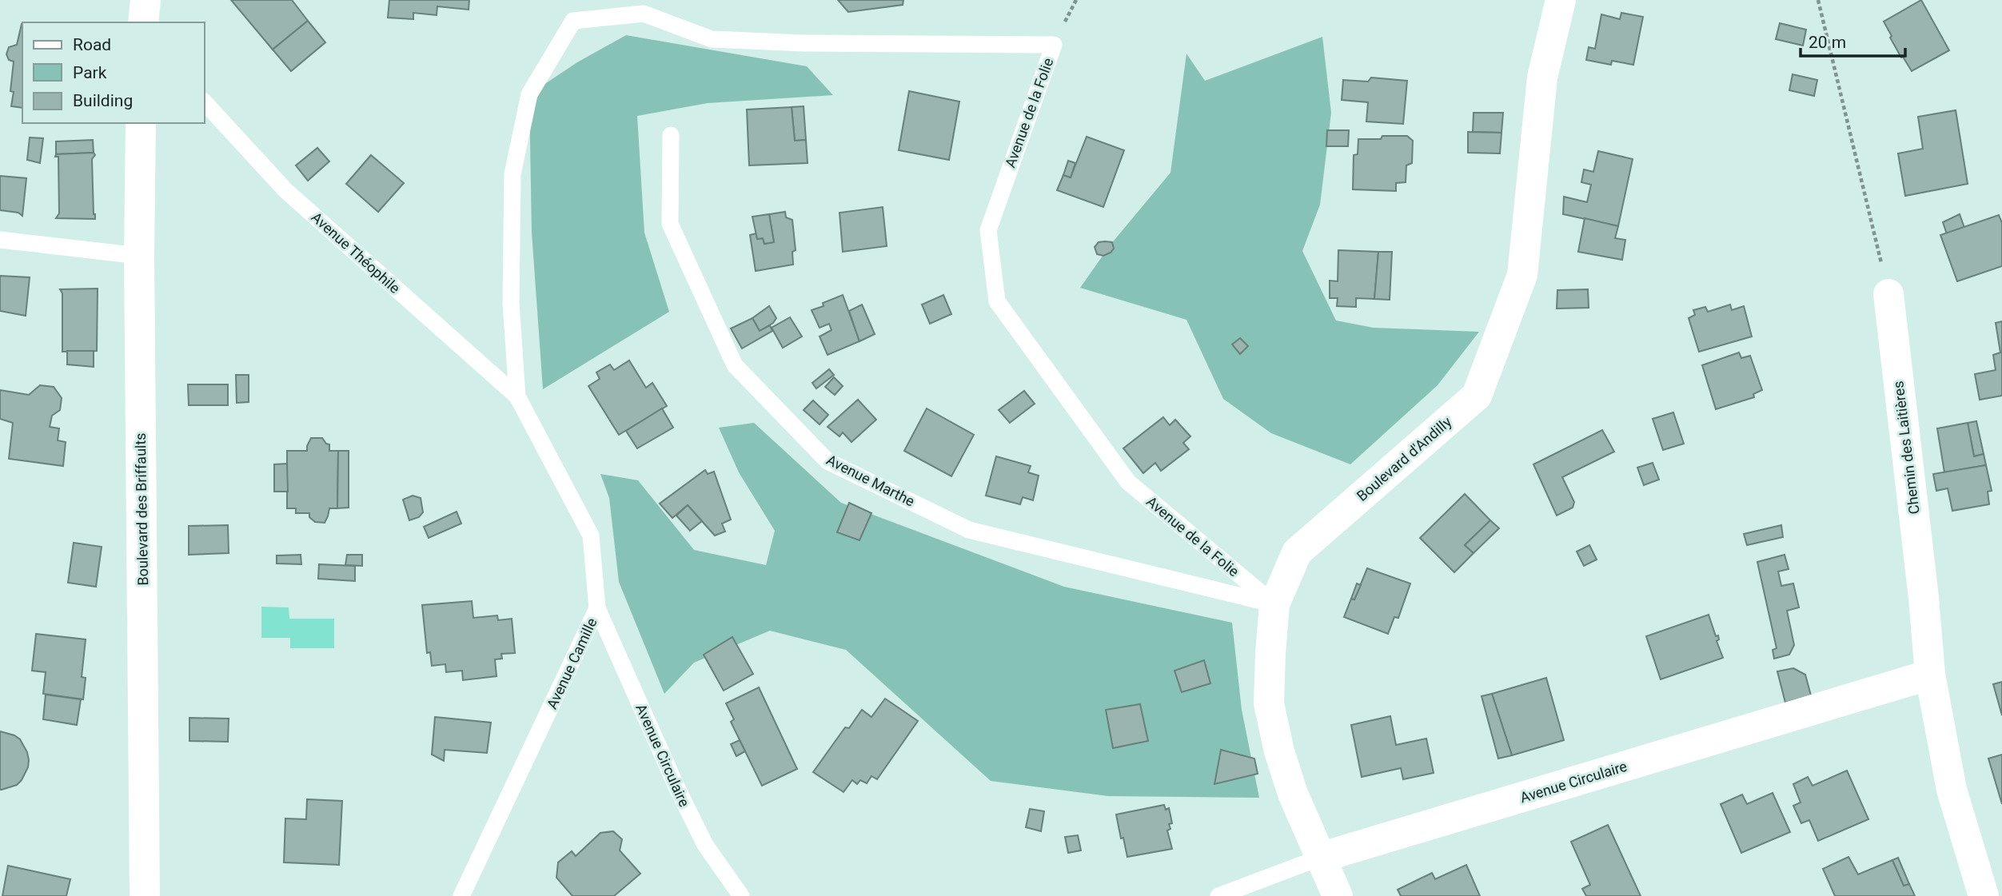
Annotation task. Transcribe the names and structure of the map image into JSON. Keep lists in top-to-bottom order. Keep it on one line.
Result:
{"streets":{"street":["Chemin des Laitières","Boulevard d'Andilly","Boulevard des Briffaults","Avenue Circulaire"],"lane":["Avenue de la Folie","Avenue Théophile","Avenue Marthe","Avenue Camille"]},"crossings":[["Avenue de la Folie","Avenue Théophile"],["Avenue de la Folie","Boulevard d'Andilly"],["Avenue de la Folie","Avenue Marthe"],["Avenue de la Folie","Avenue Camille"],["Avenue Théophile","Avenue Camille"],["Chemin des Laitières","Avenue Circulaire"],["Boulevard d'Andilly","Avenue Marthe"],["Boulevard d'Andilly","Avenue Circulaire"],["Avenue Camille","Avenue Circulaire"]],"legend":["Road","Park","Building"],"scale_bar":"20 m"}
